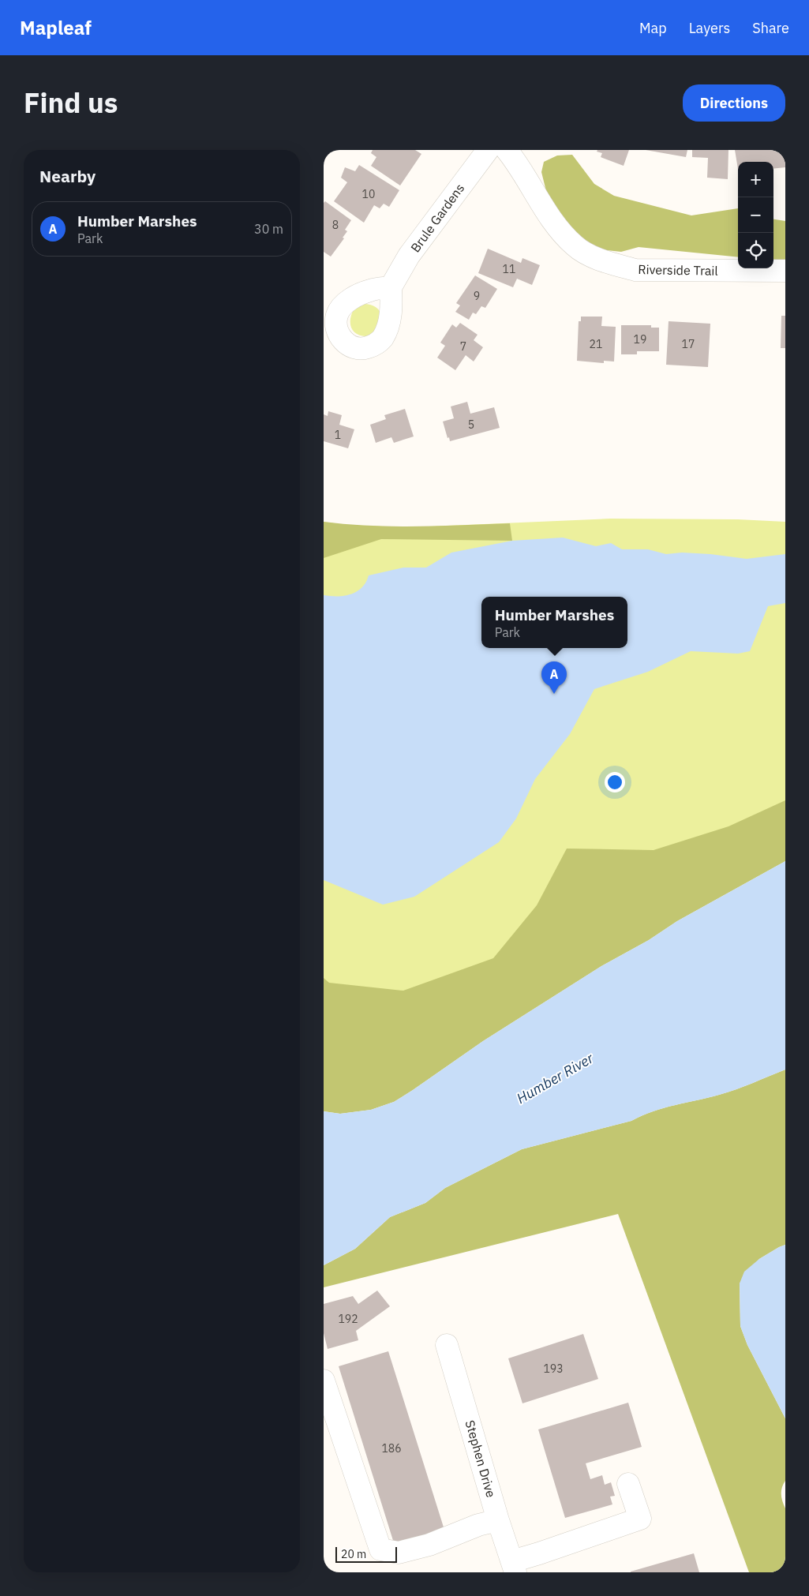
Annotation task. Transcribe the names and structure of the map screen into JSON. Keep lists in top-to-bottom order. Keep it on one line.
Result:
{"streets":{"street":["Brule Gardens","Riverside Trail","Stephen Drive"]},"water":["Humber River"],"house_numbers":["10","8","11","9","19","21","17","7","5","1","192","193","186"],"scale_bar":"20 m","page":{"header":"Mapleaf","nav":["Map","Layers","Share"],"title":"Find us","buttons":"Directions","heading":"Nearby","map_buttons":["+","−"],"list":[{"mark":"A","name":"Humber Marshes","note":"Park","value":"30 m"}],"popup":["Humber Marshes","Park"],"pins":"A","scale":"20 m"}}
